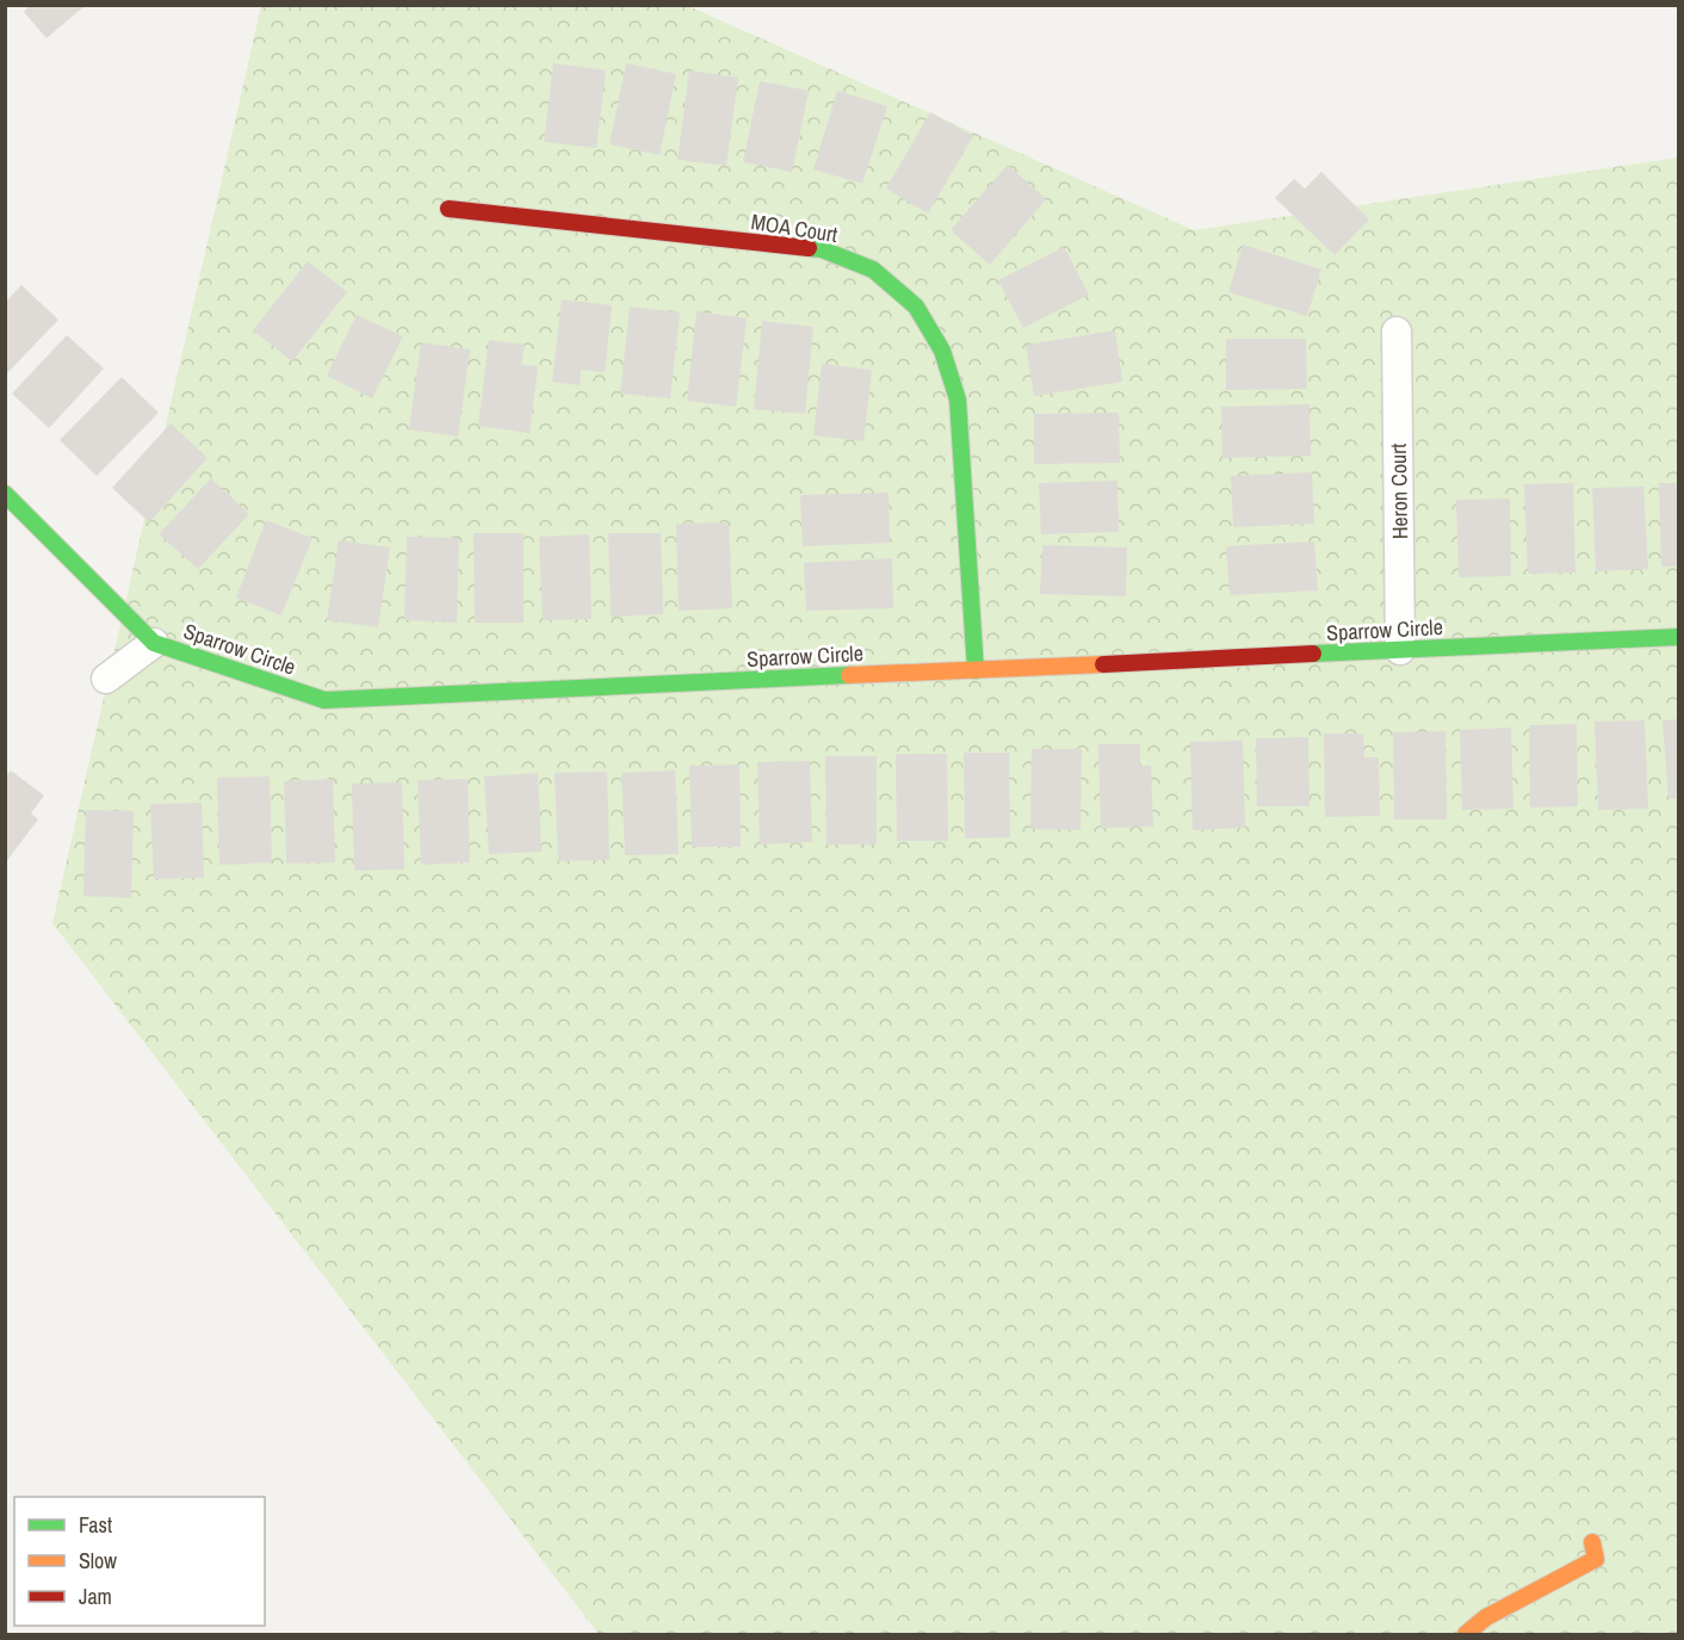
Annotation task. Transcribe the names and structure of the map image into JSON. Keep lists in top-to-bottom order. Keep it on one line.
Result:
{"streets":{"street":["MOA Court","Heron Court","Sparrow Circle"]},"crossings":[["MOA Court","Sparrow Circle"],["Heron Court","Sparrow Circle"]],"legend":["Fast","Slow","Jam"]}
